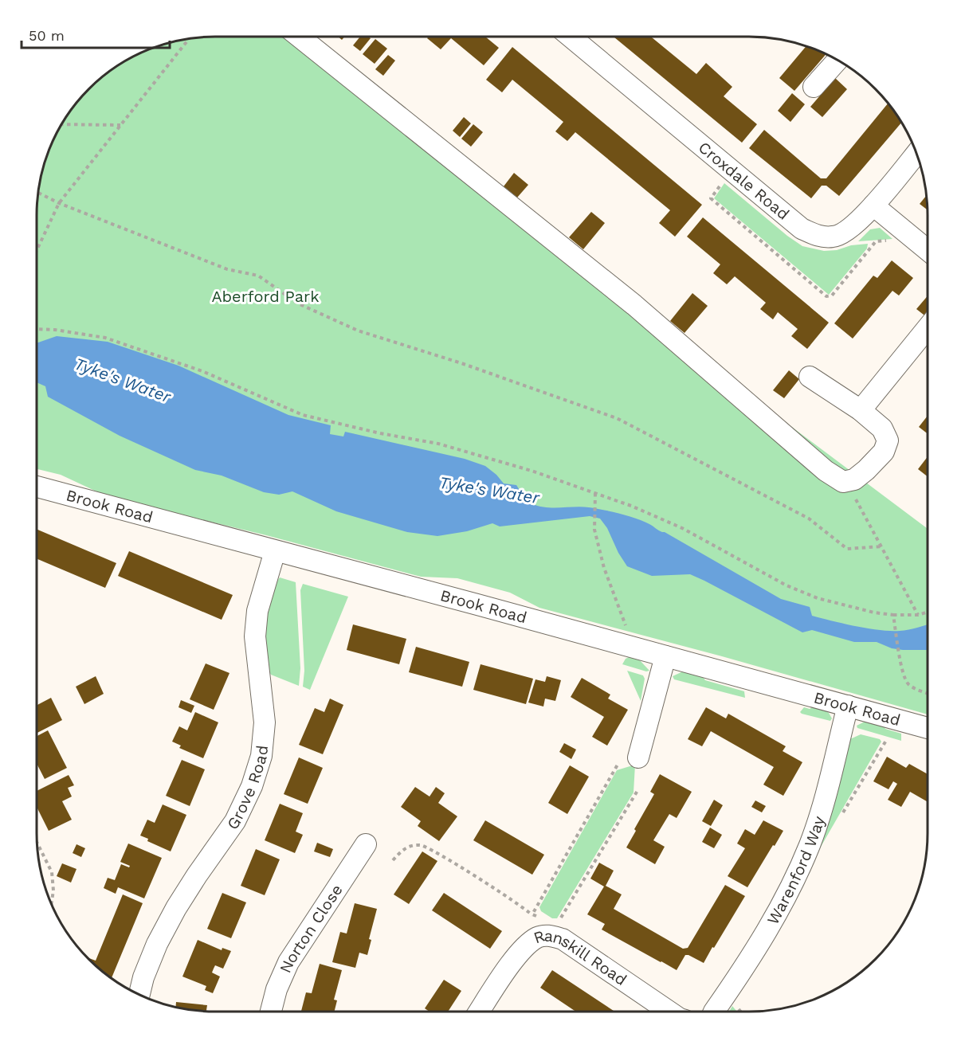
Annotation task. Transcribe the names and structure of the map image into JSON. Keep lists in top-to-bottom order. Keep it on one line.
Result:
{"streets":{"street":["Croxdale Road","Brook Road","Grove Road","Warenford Way","Norton Close","Ranskill Road"]},"crossings":[["Brook Road","Grove Road"],["Brook Road","Warenford Way"]],"water":["Tyke's Water"],"parks":["Aberford Park"],"scale_bar":"50 m"}
